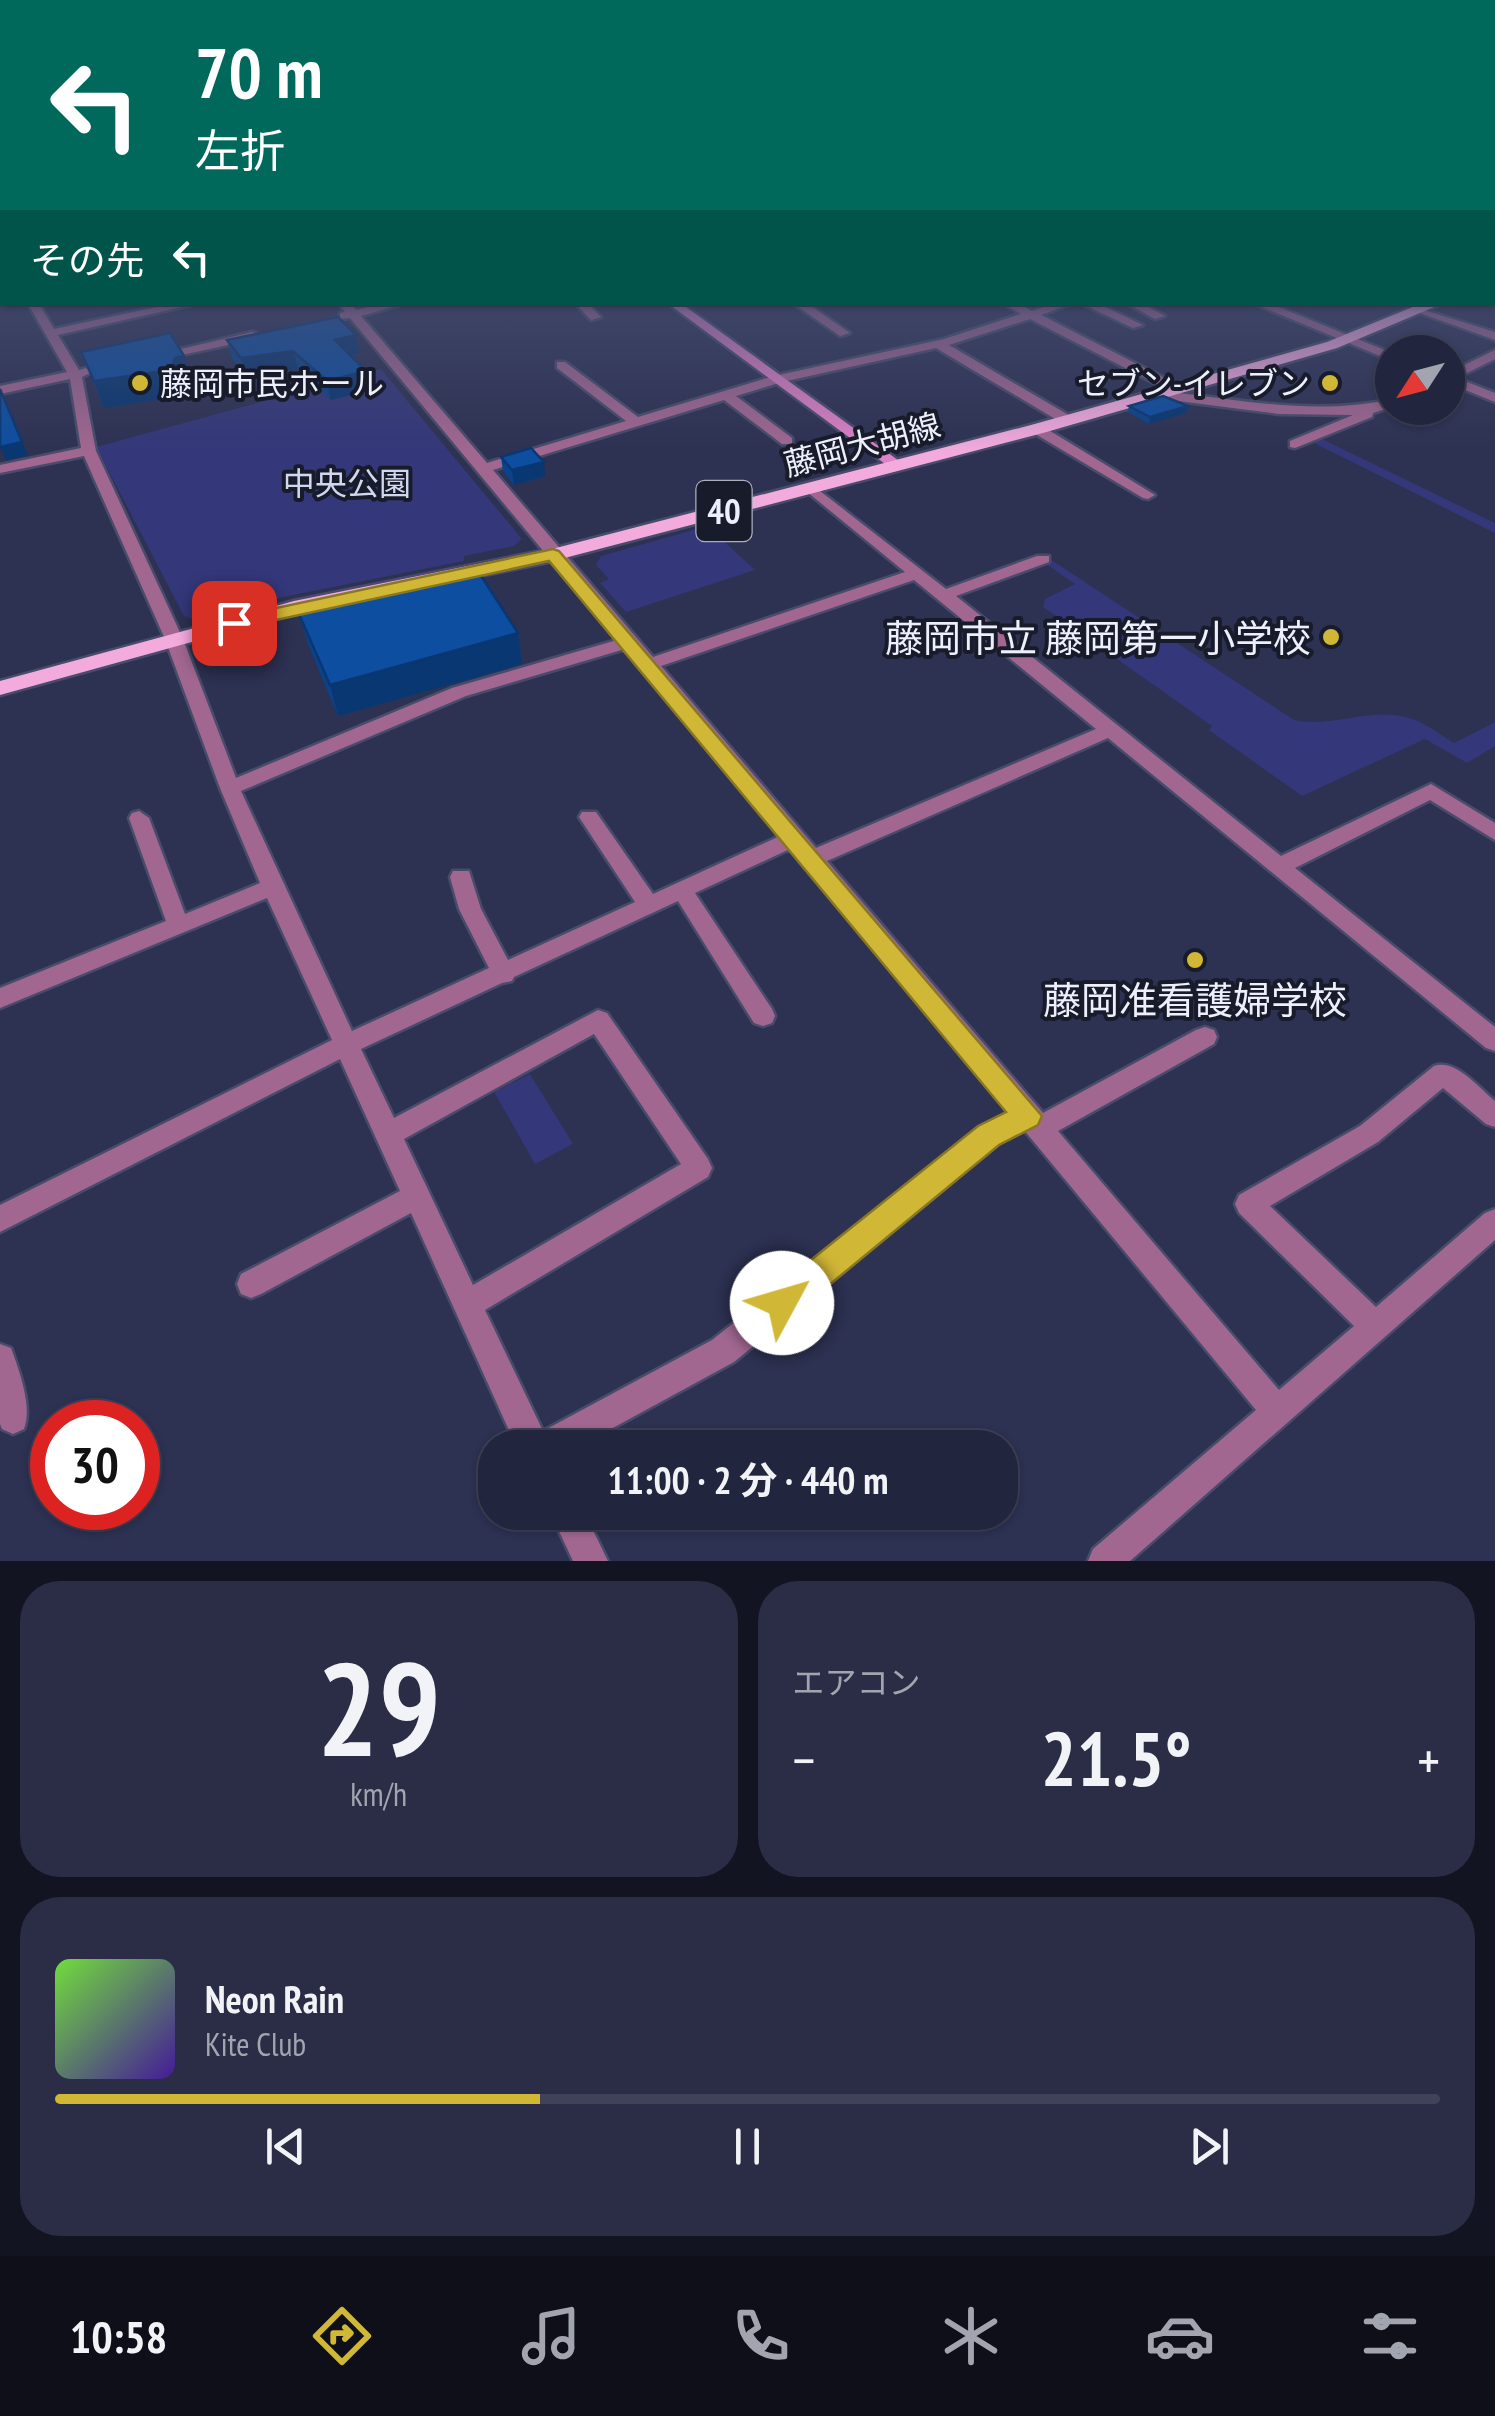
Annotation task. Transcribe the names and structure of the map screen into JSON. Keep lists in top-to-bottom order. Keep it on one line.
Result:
{"streets":{"main road":["藤岡大胡線","40"]},"parks":["中央公園"],"places":["藤岡市民ホール","セブン-イレブン","藤岡市立 藤岡第一小学校","藤岡准看護婦学校"],"north":"bottom left","page":{"turn":["70 m","左折"],"then":"その先","limit":"30","trip":"11:00 · 2 分 · 440 m","tile":[["29","km/h"],"エアコン"],"heat":["−","21.5°","+"],"song":["Neon Rain","Kite Club"],"tabs":"10:58"}}
